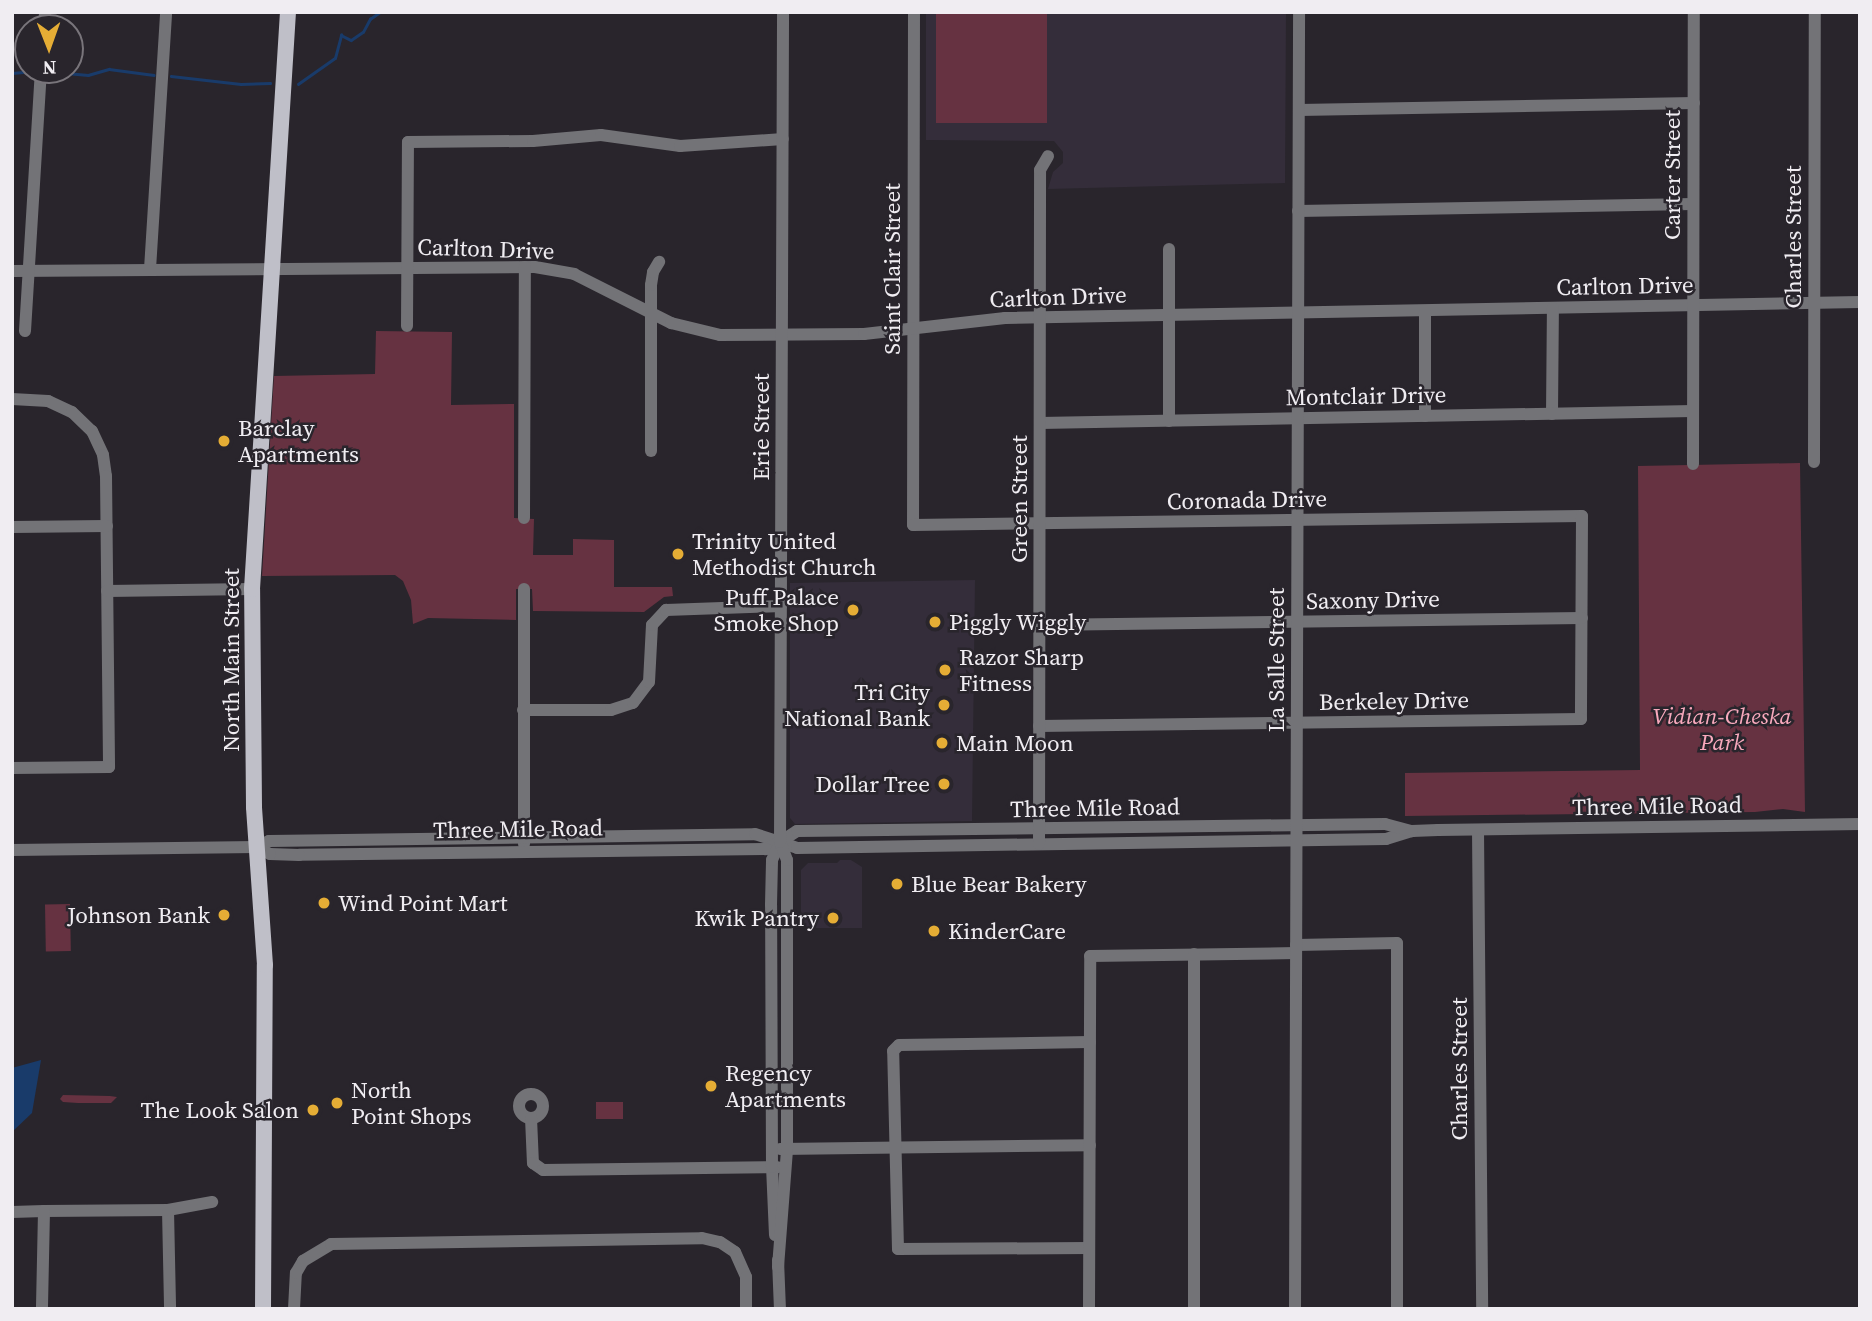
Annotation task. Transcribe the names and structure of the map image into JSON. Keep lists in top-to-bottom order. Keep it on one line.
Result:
{"streets":{"main road":["North Main Street"],"street":["Carter Street","Charles Street","Carlton Drive","Saint Clair Street","Montclair Drive","Erie Street","Green Street","Coronada Drive","Saxony Drive","La Salle Street","Berkeley Drive","Three Mile Road"]},"crossings":[["Carter Street","Carlton Drive"],["Carter Street","Montclair Drive"],["Charles Street","Carlton Drive"],["Charles Street","Three Mile Road"],["Carlton Drive","Saint Clair Street"],["Carlton Drive","Erie Street"],["Carlton Drive","Green Street"],["Carlton Drive","North Main Street"],["Carlton Drive","La Salle Street"],["Saint Clair Street","Coronada Drive"],["Montclair Drive","Green Street"],["Montclair Drive","La Salle Street"],["Erie Street","Three Mile Road"],["Green Street","Coronada Drive"],["Green Street","Saxony Drive"],["Green Street","Berkeley Drive"],["Green Street","Three Mile Road"],["Coronada Drive","Saxony Drive"],["Coronada Drive","La Salle Street"],["Coronada Drive","Berkeley Drive"],["Saxony Drive","La Salle Street"],["Saxony Drive","Berkeley Drive"],["North Main Street","Three Mile Road"],["La Salle Street","Berkeley Drive"],["La Salle Street","Three Mile Road"]],"parks":["Vidian-Cheska Park"],"places":["Barclay Apartments","Trinity United Methodist Church","Puff Palace Smoke Shop","Piggly Wiggly","Razor Sharp Fitness","Tri City National Bank","Main Moon","Dollar Tree","Blue Bear Bakery","Wind Point Mart","Johnson Bank","Kwik Pantry","KinderCare","Regency Apartments","North Point Shops","The Look Salon"],"north":"bottom"}
